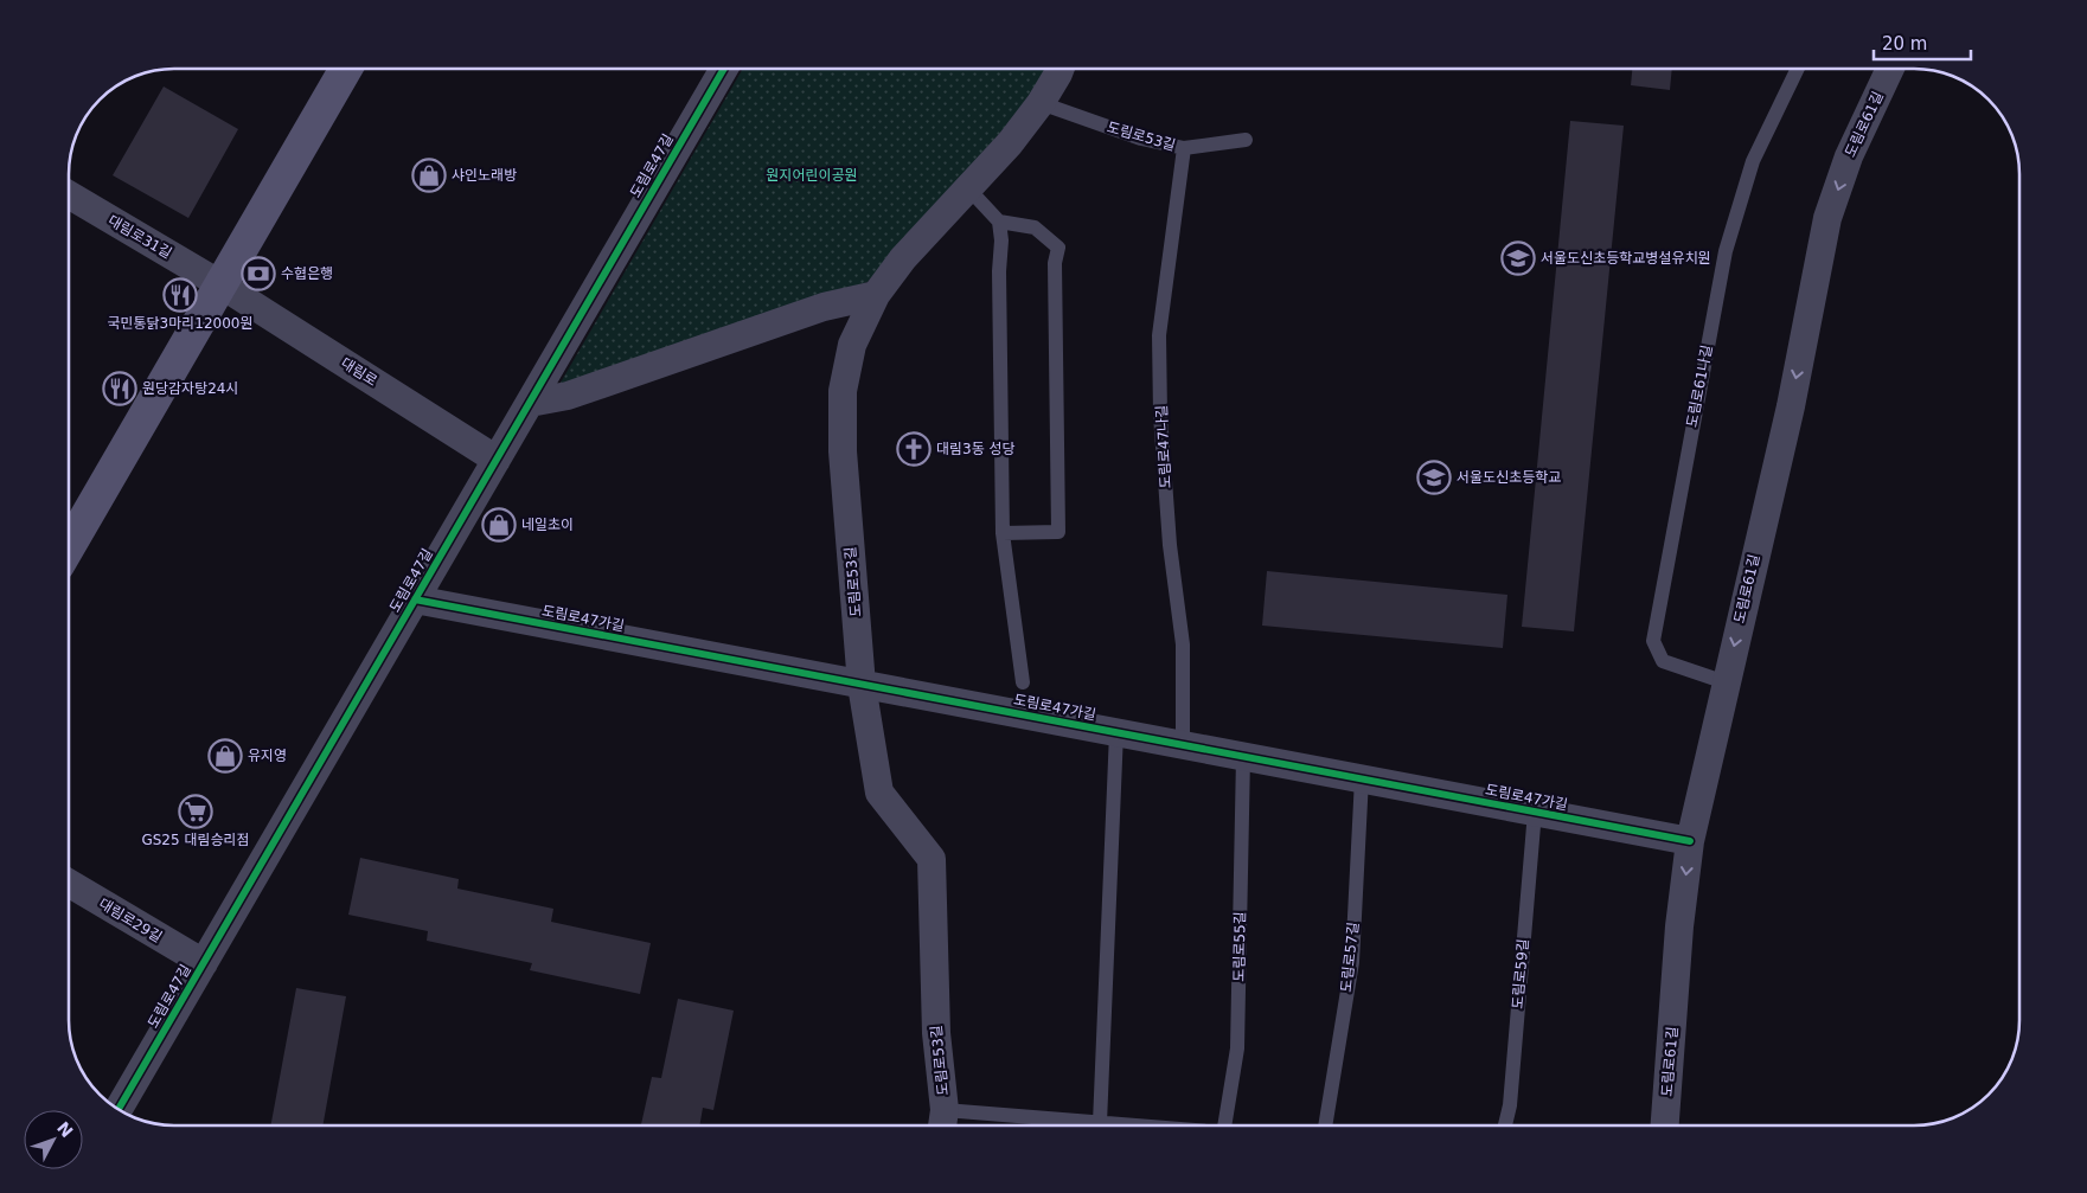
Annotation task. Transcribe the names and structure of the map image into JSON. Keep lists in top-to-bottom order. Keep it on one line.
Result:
{"streets":{"street":["도림로61길","도림로53길","도림로47길","대림로31길","대림로","도림로47가길","대림로29길"],"lane":["도림로61나길","도림로47나길","도림로55길","도림로57길","도림로59길"]},"crossings":[["도림로61길","도림로61나길"],["도림로61길","도림로47가길"],["도림로53길","도림로47나길"],["도림로53길","도림로47가길"],["도림로47길","대림로"],["도림로47길","도림로47가길"],["도림로47길","대림로29길"],["대림로31길","대림로"],["도림로47나길","도림로47가길"],["도림로47가길","도림로55길"],["도림로47가길","도림로57길"],["도림로47가길","도림로59길"]],"one_way":["도림로61길"],"parks":["원지어린이공원"],"places":{"shop":["샤인노래방","네일초이","유지영"],"school or university":["서울도신초등학교병설유치원","서울도신초등학교"],"bank":["수협은행"],"restaurant":["국민통닭3마리12000원","원당감자탕24시"],"church":["대림3동 성당"],"supermarket":["GS25 대림승리점"]},"scale_bar":"20 m","north":"top right"}
